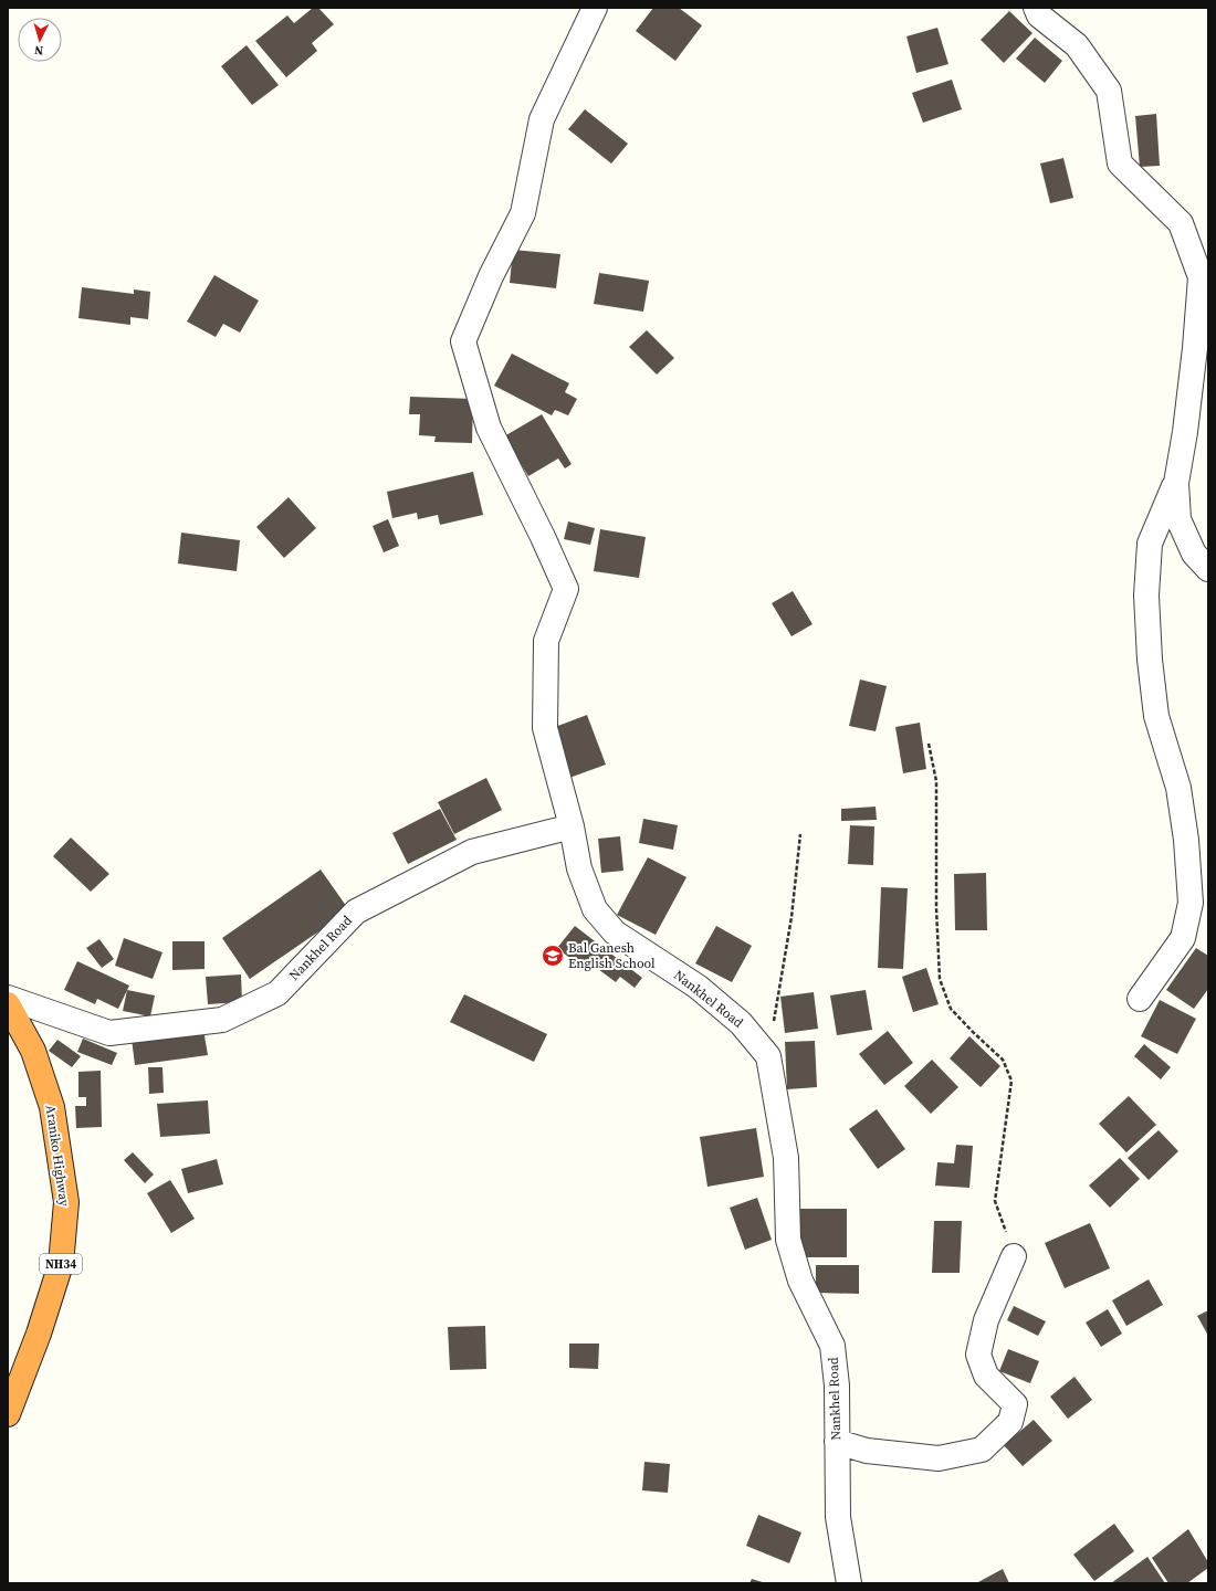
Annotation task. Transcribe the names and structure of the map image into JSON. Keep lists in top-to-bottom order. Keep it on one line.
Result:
{"streets":{"highway":["Araniko Highway","NH34"],"street":["Nankhel Road"]},"places":{"school or university":["Bal Ganesh English School"]},"north":"bottom"}
